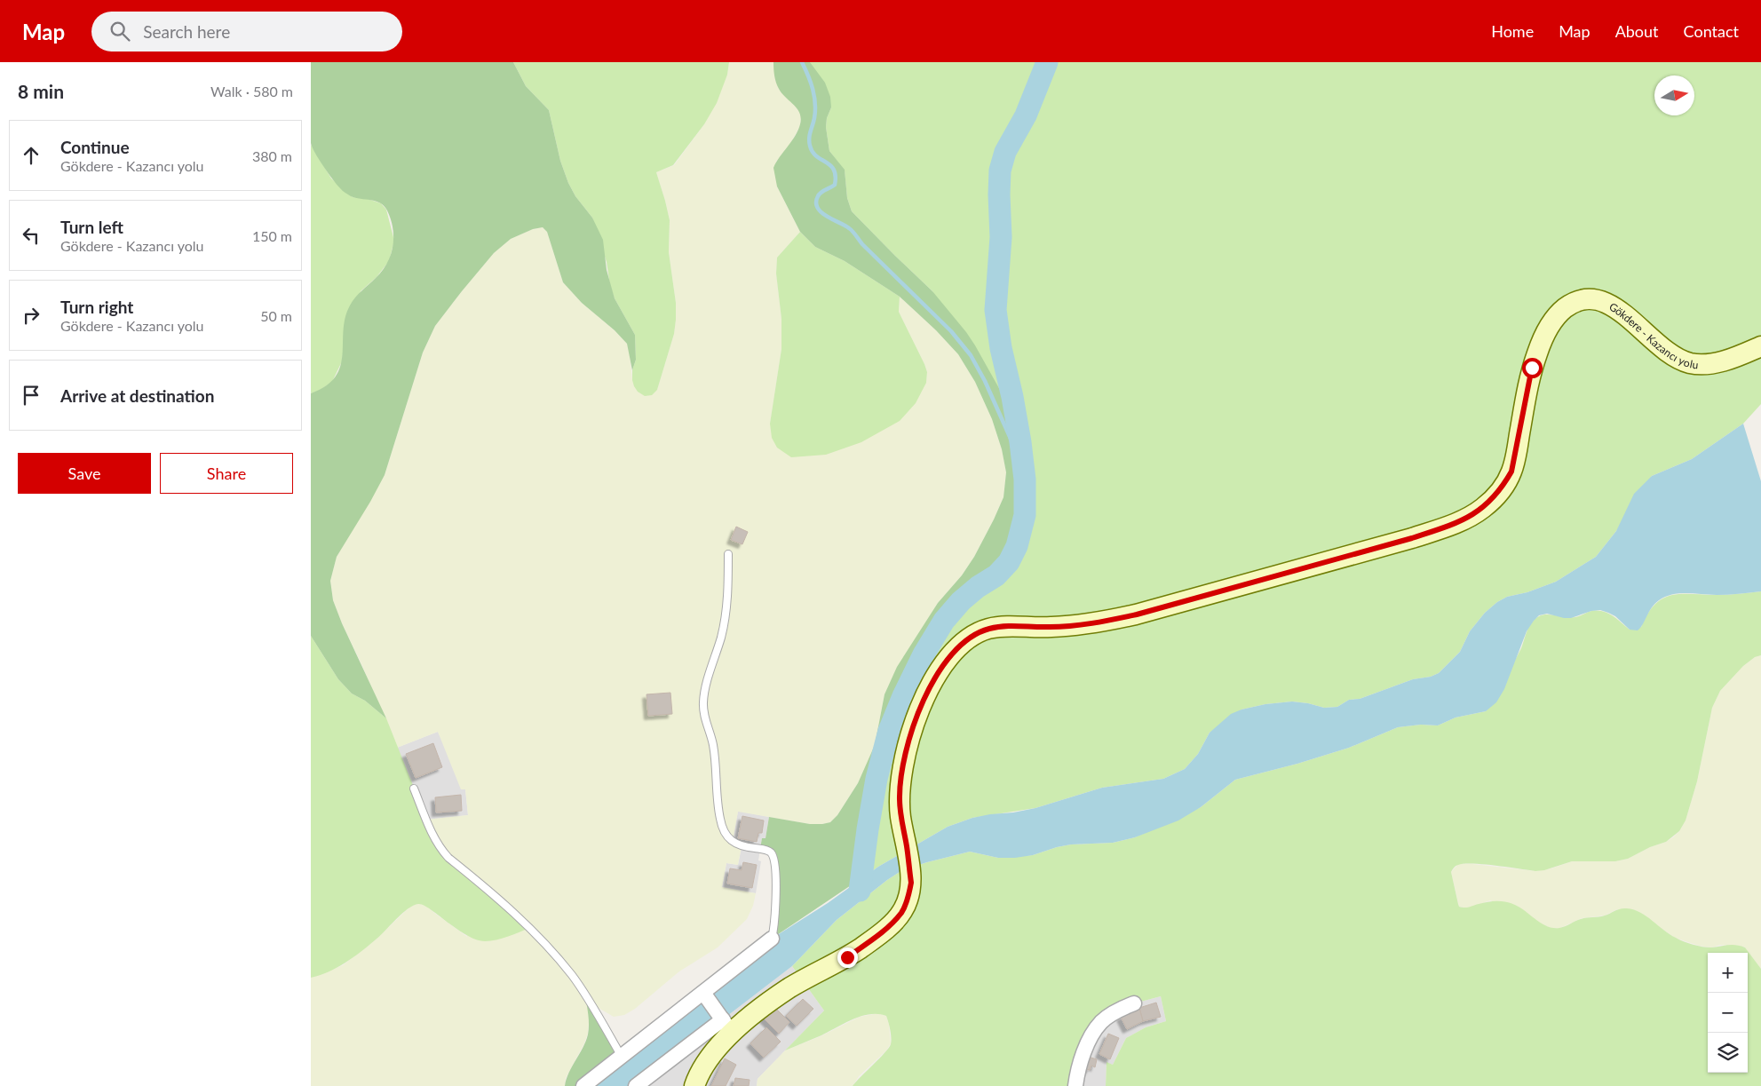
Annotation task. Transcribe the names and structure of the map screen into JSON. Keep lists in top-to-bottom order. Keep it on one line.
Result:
{"streets":{"street":["Gökdere - Kazancı yolu"]},"north":"right","page":{"header":"Map","search":"Search here","nav":["Home","Map","About","Contact"],"heading":["8 min","Walk · 580 m"],"list":[["Continue","Gökdere - Kazancı yolu","380 m"],["Turn left","Gökdere - Kazancı yolu","150 m"],["Turn right","Gökdere - Kazancı yolu","50 m"],"Arrive at destination"],"buttons":["Save","Share"],"map_buttons":["+","−"]}}
